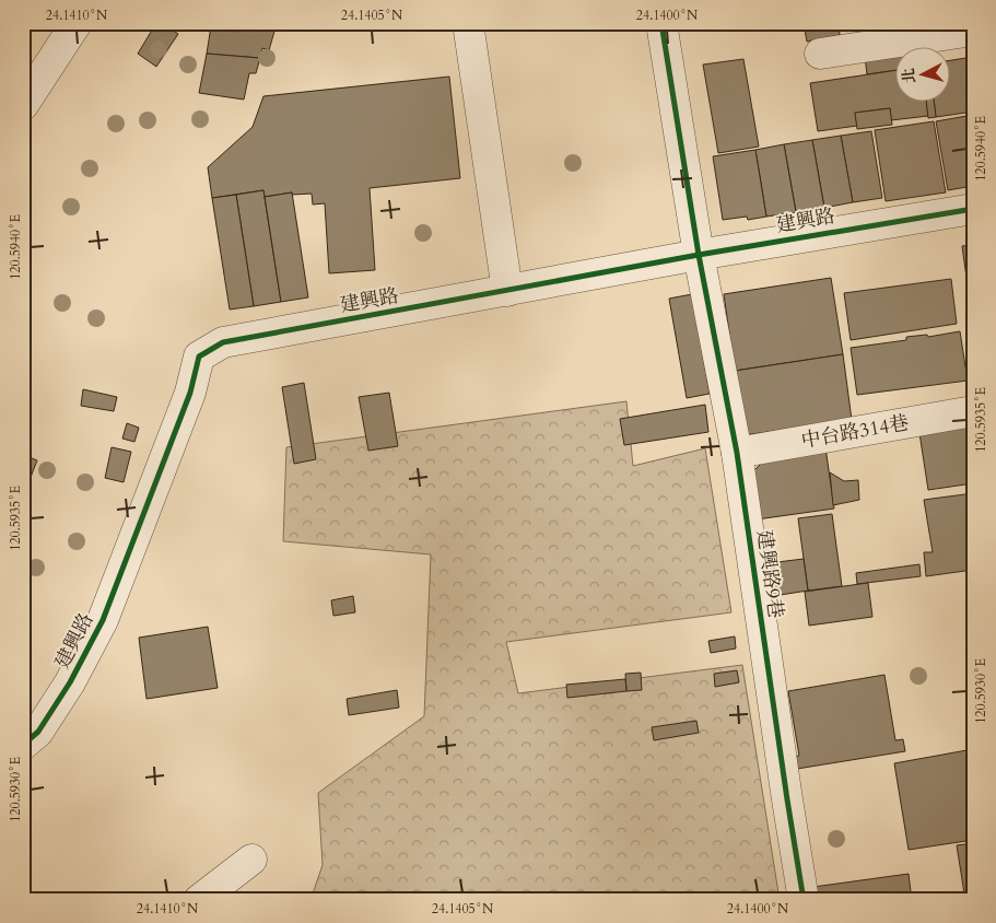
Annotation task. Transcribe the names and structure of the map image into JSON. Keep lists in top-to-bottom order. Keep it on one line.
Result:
{"streets":{"street":["建興路","中台路314巷","建興路9巷"]},"crossings":[["建興路","建興路9巷"],["中台路314巷","建興路9巷"]],"north":"left","coordinates":["24.1410°N","24.1405°N","24.1400°N","120.5940°E","120.5935°E","120.5930°E"]}
